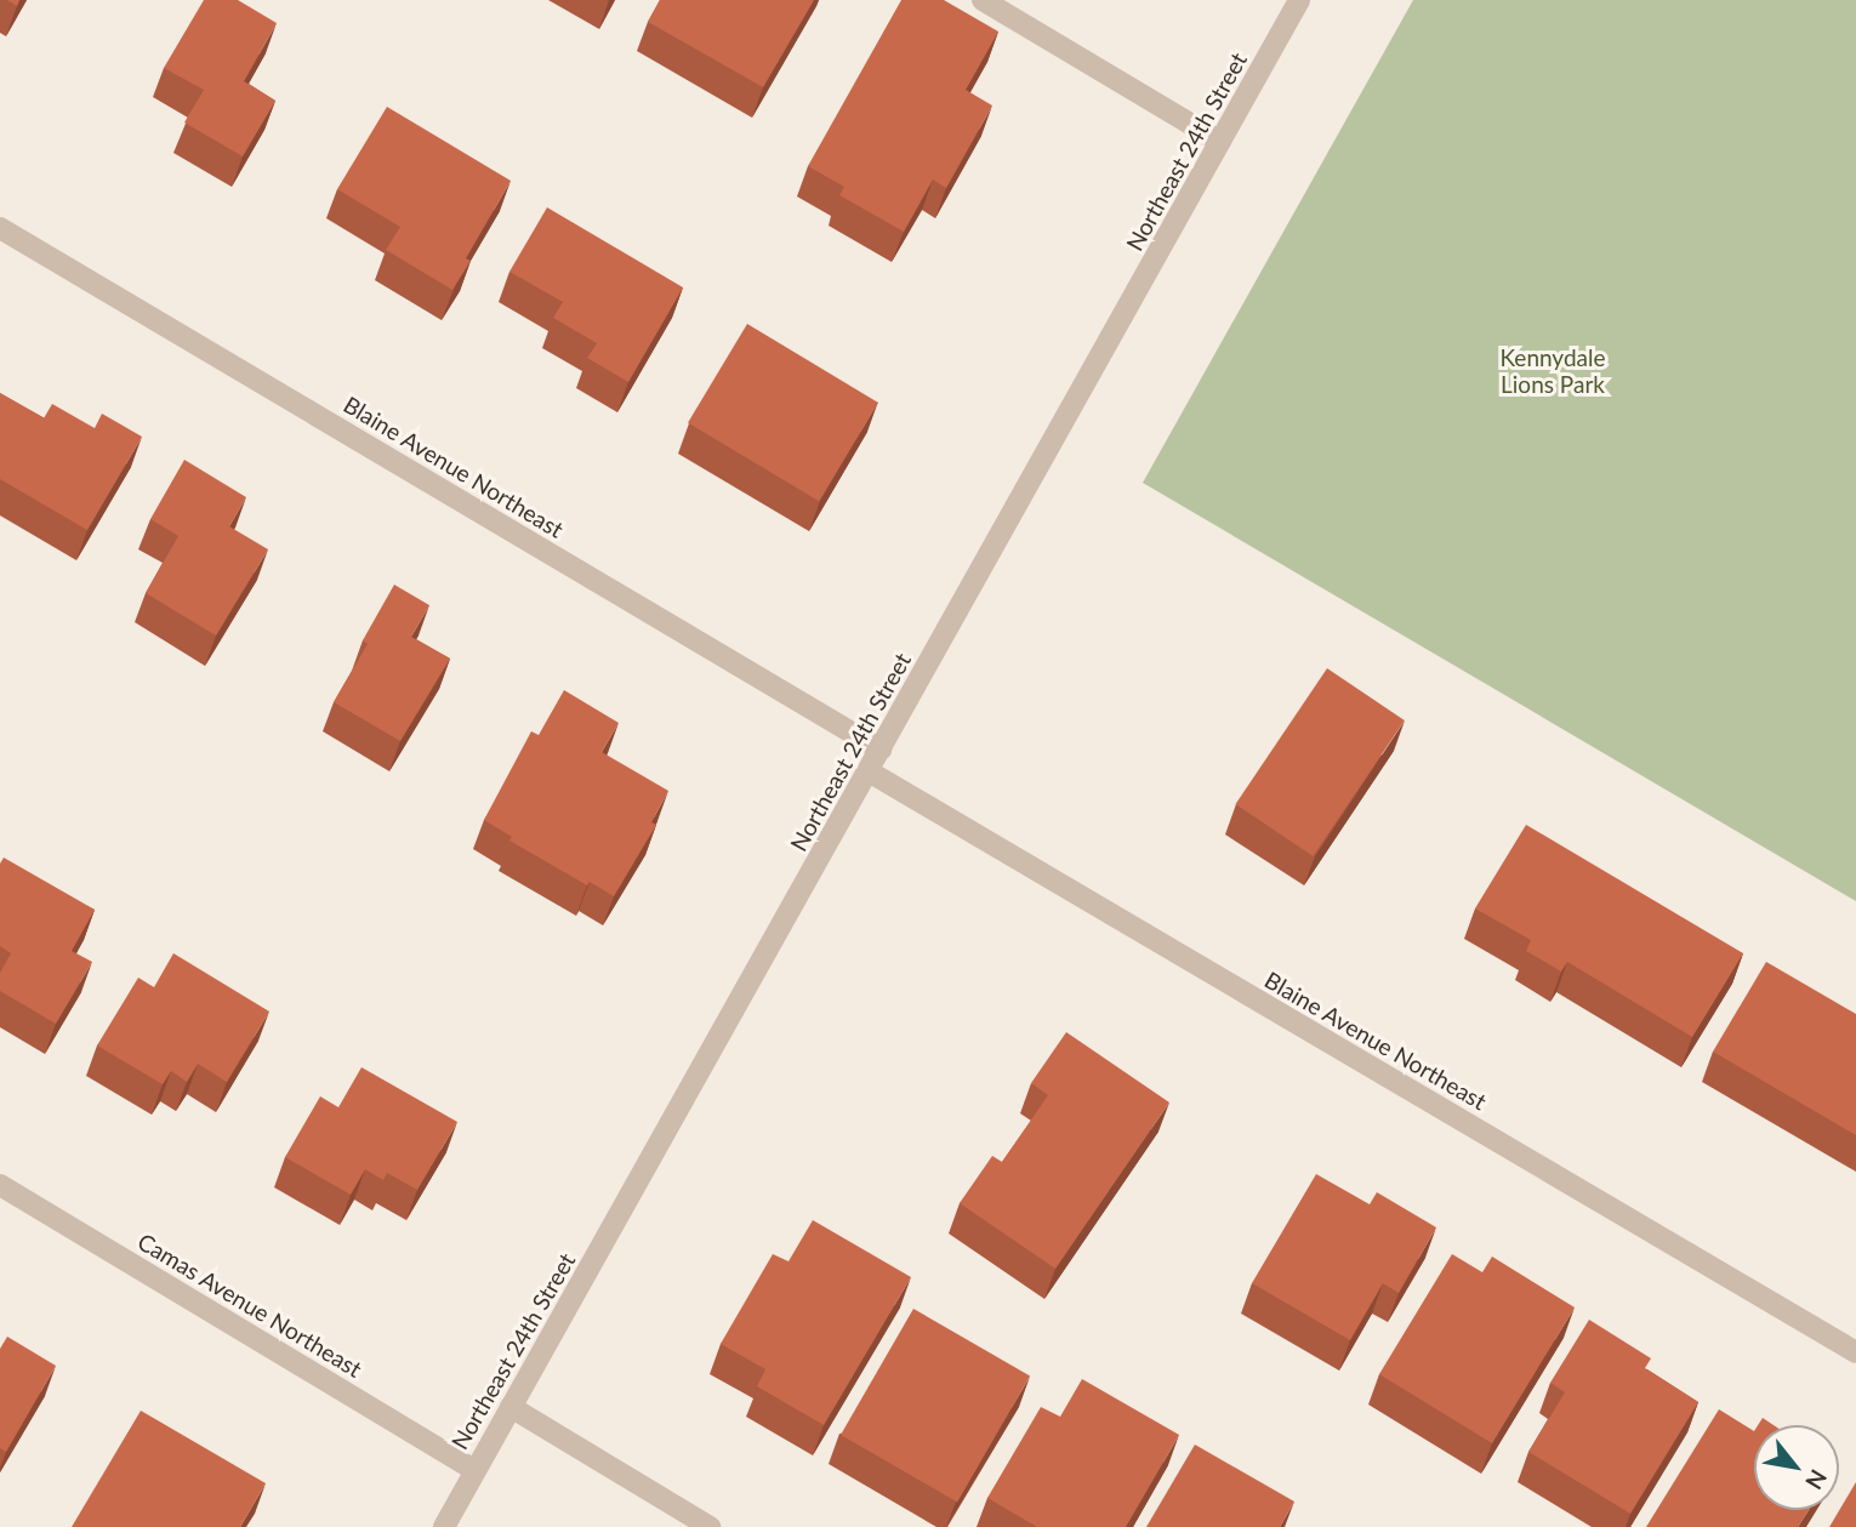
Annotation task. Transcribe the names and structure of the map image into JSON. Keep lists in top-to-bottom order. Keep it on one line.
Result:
{"streets":{"street":["Northeast 24th Street","Blaine Avenue Northeast","Camas Avenue Northeast"]},"crossings":[["Northeast 24th Street","Blaine Avenue Northeast"],["Northeast 24th Street","Camas Avenue Northeast"]],"parks":["Kennydale Lions Park"],"north":"bottom right"}
